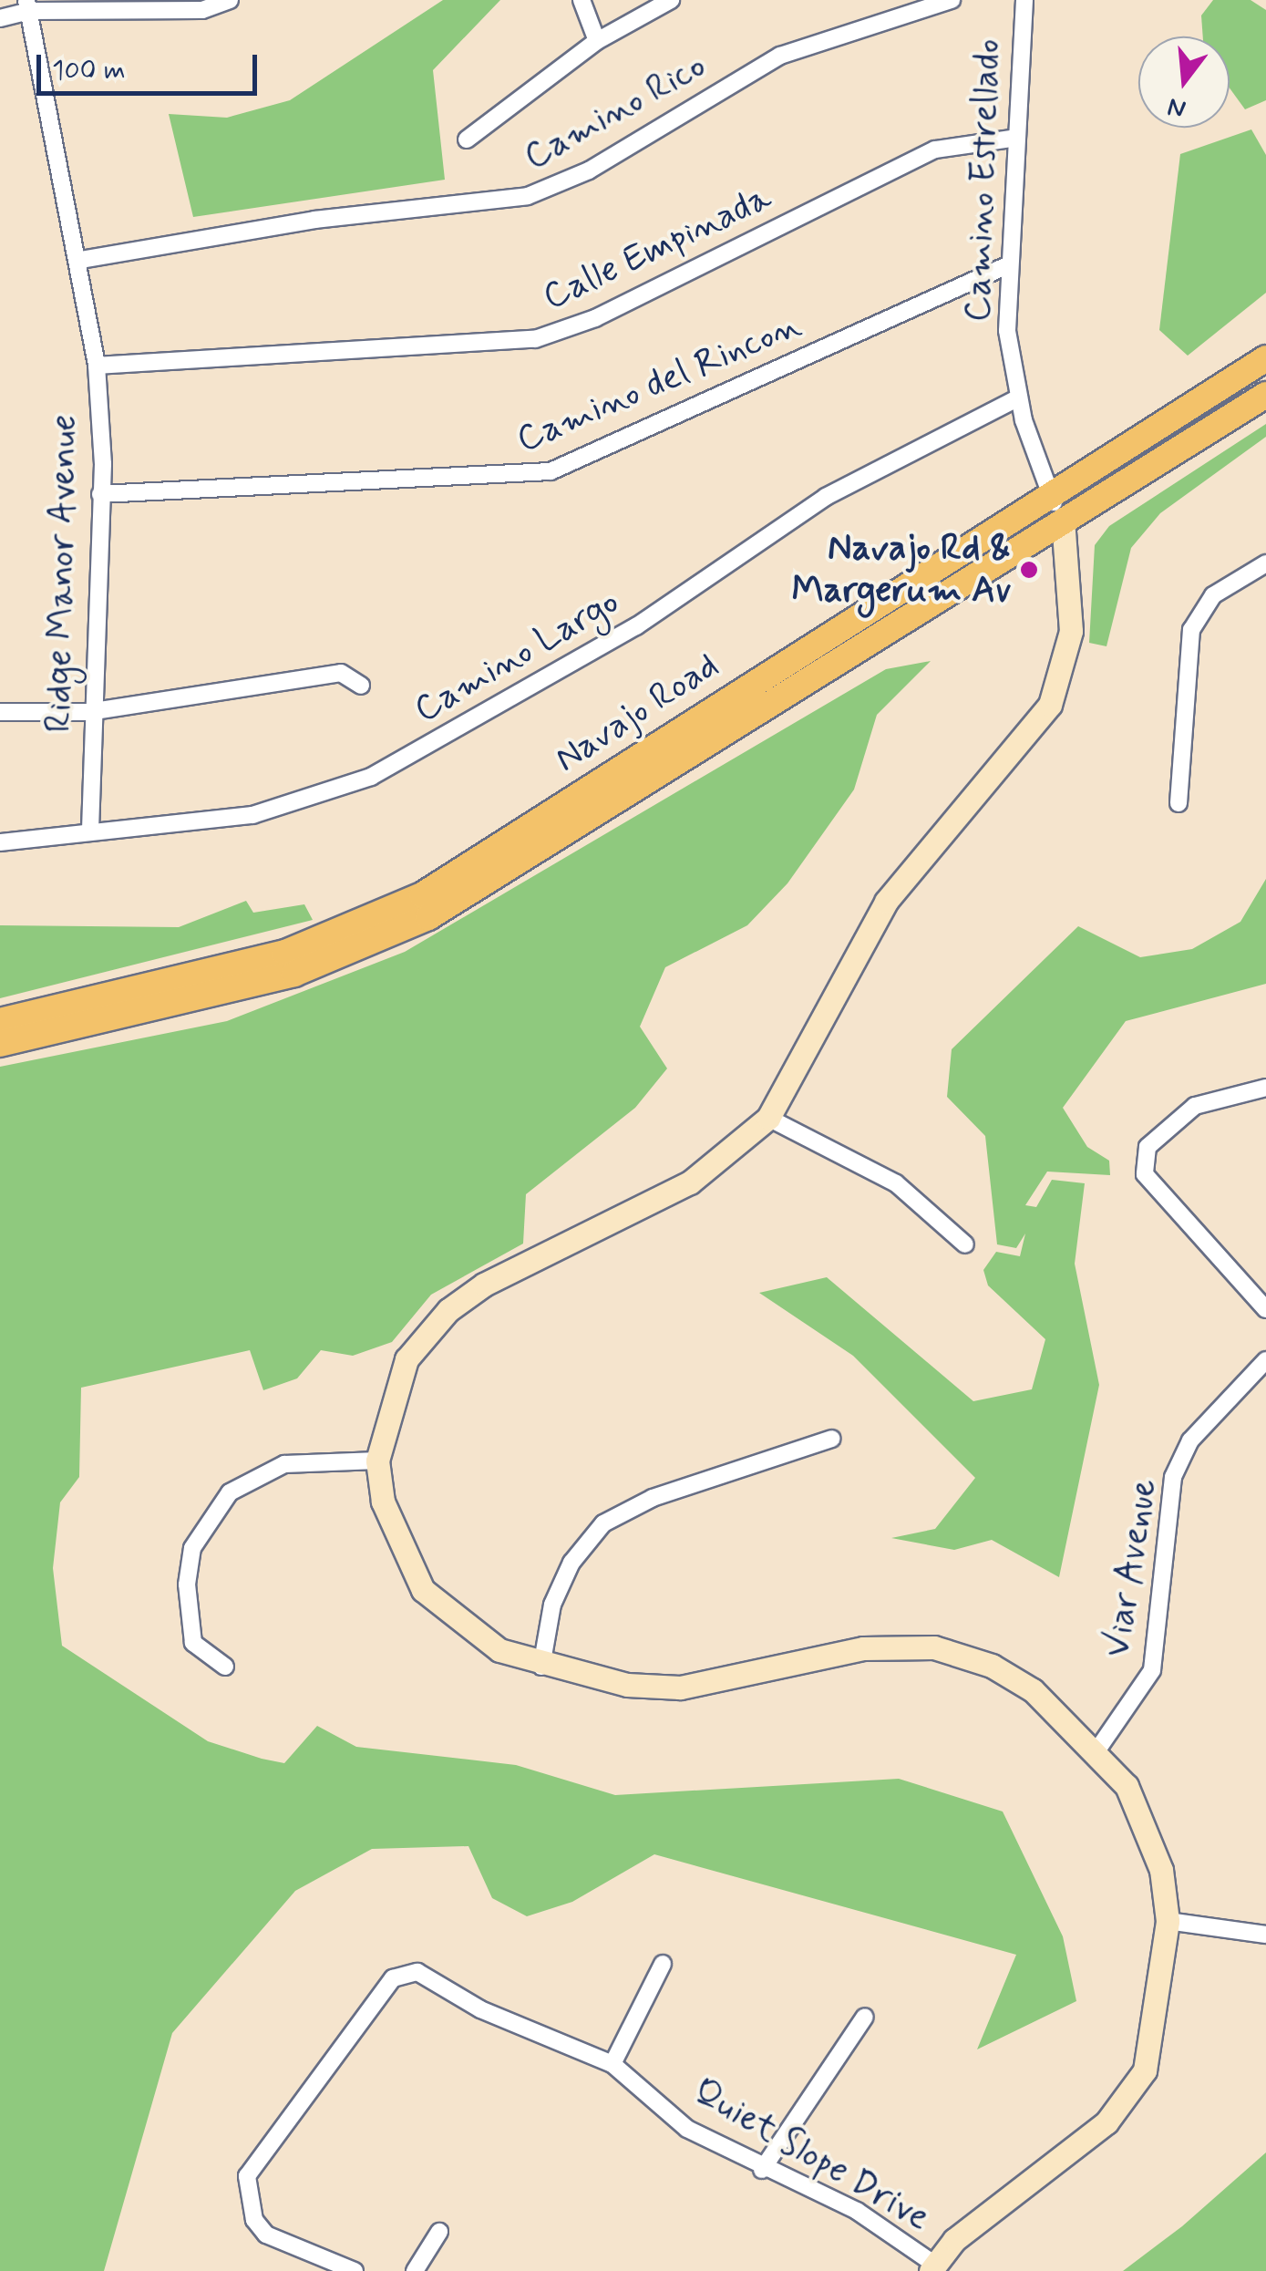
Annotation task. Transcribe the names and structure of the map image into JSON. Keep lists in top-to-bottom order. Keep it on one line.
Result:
{"streets":{"main road":["Navajo Road"],"street":["Camino Rico","Camino Estrellado","Calle Empinada","Camino del Rincon","Ridge Manor Avenue","Camino Largo","Viar Avenue","Quiet Slope Drive"]},"crossings":[["Camino Rico","Ridge Manor Avenue"],["Camino Estrellado","Calle Empinada"],["Camino Estrellado","Camino del Rincon"],["Camino Estrellado","Camino Largo"],["Camino Estrellado","Navajo Road"],["Calle Empinada","Ridge Manor Avenue"],["Camino del Rincon","Ridge Manor Avenue"],["Ridge Manor Avenue","Camino Largo"]],"places":["Navajo Rd & Margerum Av"],"scale_bar":"100 m","north":"bottom"}
